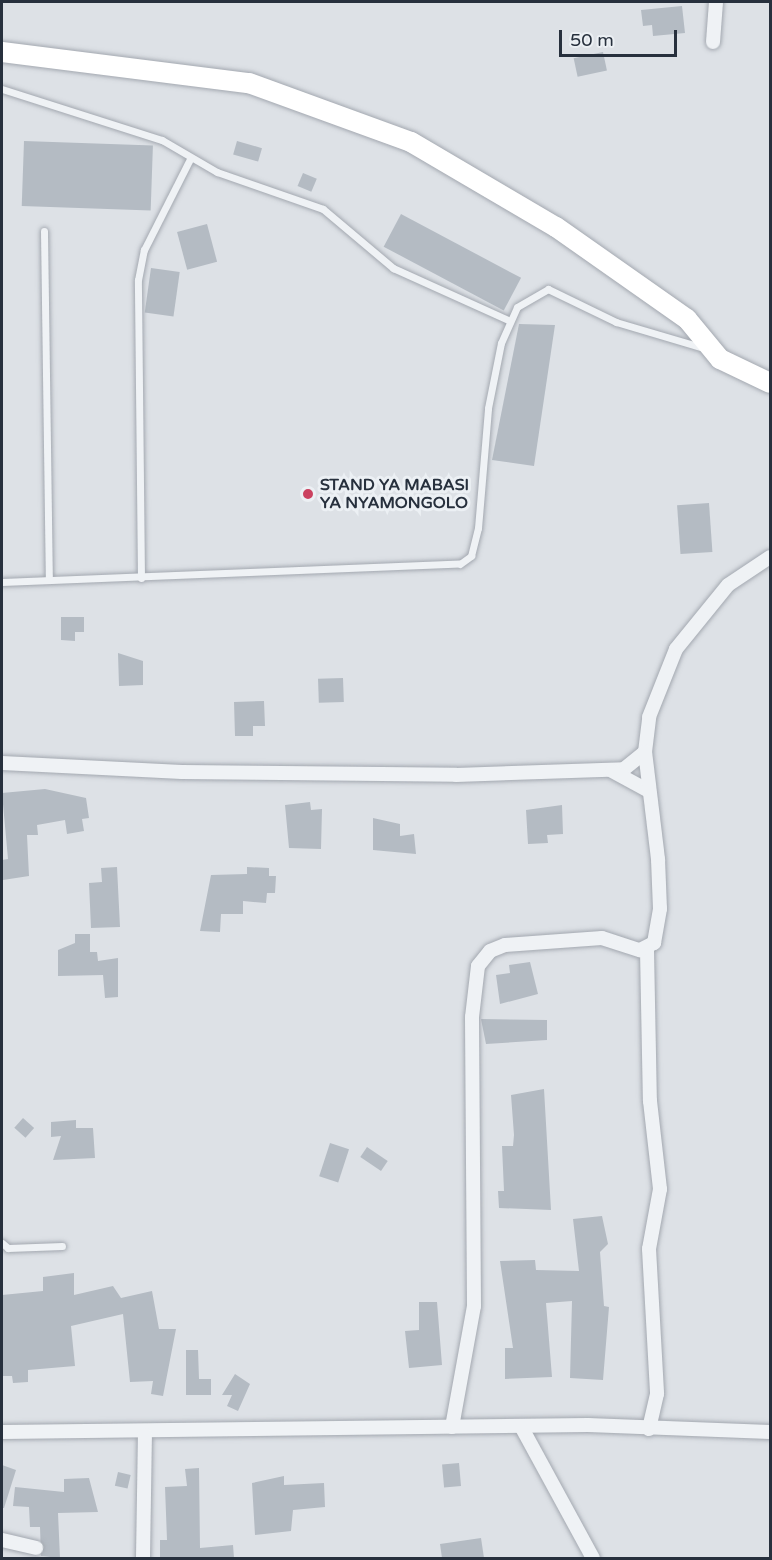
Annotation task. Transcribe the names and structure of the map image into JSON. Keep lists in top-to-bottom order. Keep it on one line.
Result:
{"places":["STAND YA MABASI YA NYAMONGOLO"],"scale_bar":"50 m"}
